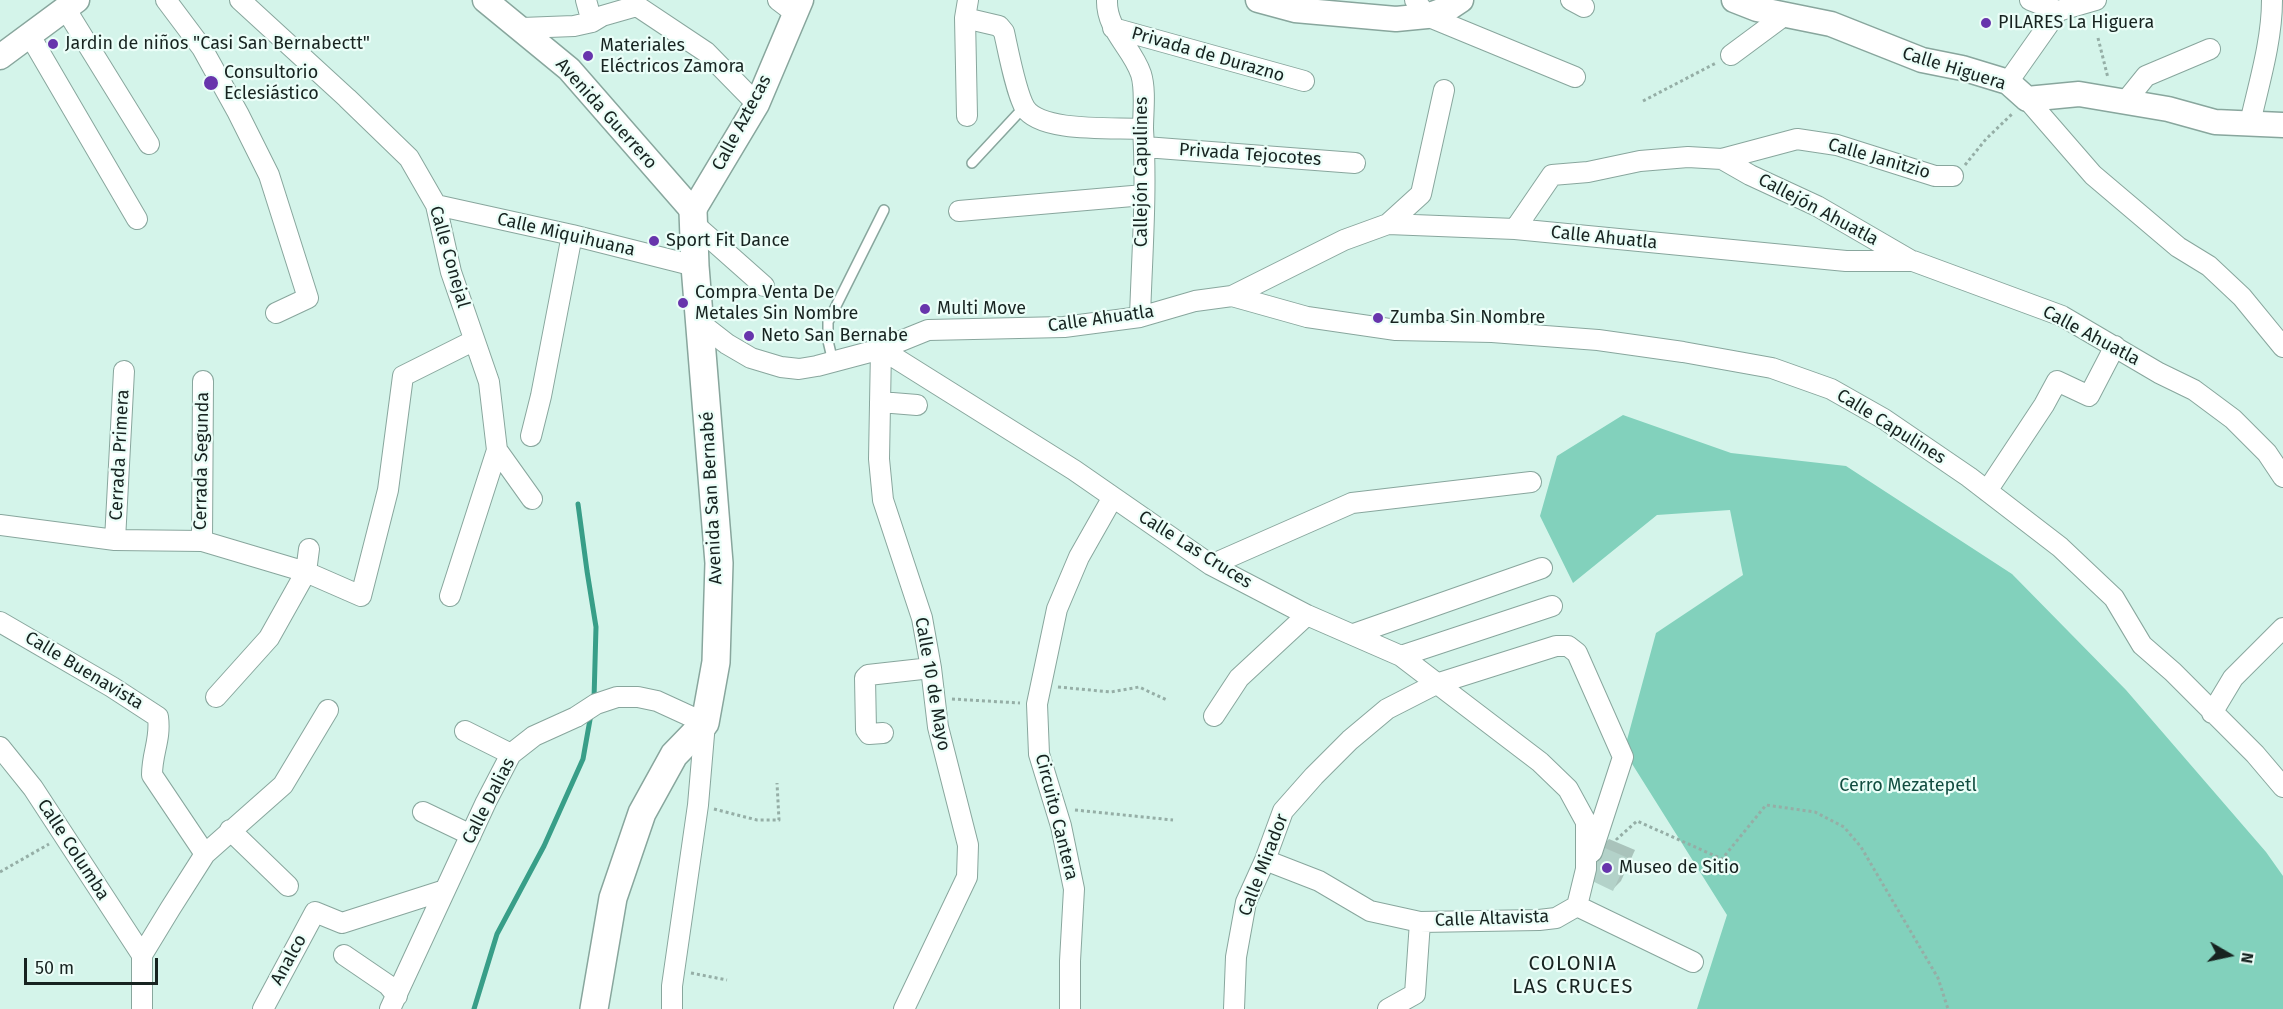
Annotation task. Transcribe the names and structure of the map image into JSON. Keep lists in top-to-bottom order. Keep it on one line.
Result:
{"streets":{"main road":["Avenida San Bernabé"],"street":["Privada de Durazno","Calle Higuera","Avenida Guerrero","Calle Aztecas","Privada Tejocotes","Calle Janitzio","Callejón Capulines","Callejón Ahuatla","Calle Miquihuana","Calle Ahuatla","Calle Conejal","Calle Capulines","Cerrada Primera","Cerrada Segunda","Calle Las Cruces","Calle Buenavista","Calle 10 de Mayo","Calle Dalias","Circuito Cantera","Calle Columba","Calle Mirador","Calle Altavista","Analco"]},"crossings":[["Privada de Durazno","Callejón Capulines"],["Calle Higuera","Calle Janitzio"],["Avenida Guerrero","Calle Aztecas"],["Avenida Guerrero","Avenida San Bernabé"],["Calle Aztecas","Avenida San Bernabé"],["Privada Tejocotes","Callejón Capulines"],["Calle Janitzio","Callejón Ahuatla"],["Calle Janitzio","Calle Ahuatla"],["Callejón Capulines","Calle Ahuatla"],["Callejón Ahuatla","Calle Ahuatla"],["Calle Miquihuana","Calle Conejal"],["Calle Miquihuana","Avenida San Bernabé"],["Calle Ahuatla","Calle Capulines"],["Calle Ahuatla","Calle Las Cruces"],["Calle Ahuatla","Calle 10 de Mayo"],["Avenida San Bernabé","Calle Dalias"],["Calle Las Cruces","Calle 10 de Mayo"],["Calle Las Cruces","Circuito Cantera"],["Calle Las Cruces","Calle Mirador"],["Calle Las Cruces","Calle Altavista"],["Calle Dalias","Analco"],["Calle Mirador","Calle Altavista"]],"districts":["COLONIA LAS CRUCES"],"parks":["Cerro Mezatepetl"],"places":["PILARES La Higuera","Jardin de niños \"Casi San Bernabectt\"","Materiales Eléctricos Zamora","Consultorio Eclesiástico","Sport Fit Dance","Compra Venta De Metales Sin Nombre","Multi Move","Zumba Sin Nombre","Neto San Bernabe","Museo de Sitio"],"scale_bar":"50 m","north":"right"}
